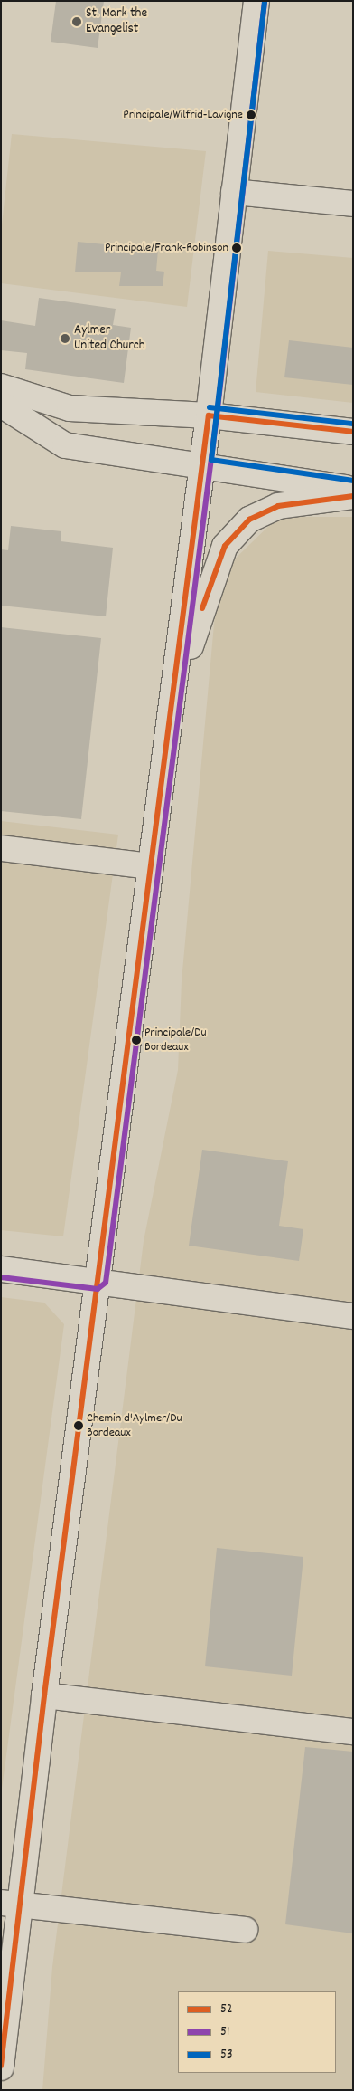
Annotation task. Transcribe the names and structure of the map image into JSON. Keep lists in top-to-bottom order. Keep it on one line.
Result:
{"places":["St. Mark the Evangelist","Principale/Wilfrid-Lavigne","Principale/Frank-Robinson","Aylmer United Church","Principale/Du Bordeaux","Chemin d'Aylmer/Du Bordeaux"],"lines":["transit line 51","transit line 53","transit line 52"],"legend":["52","51","53"]}
